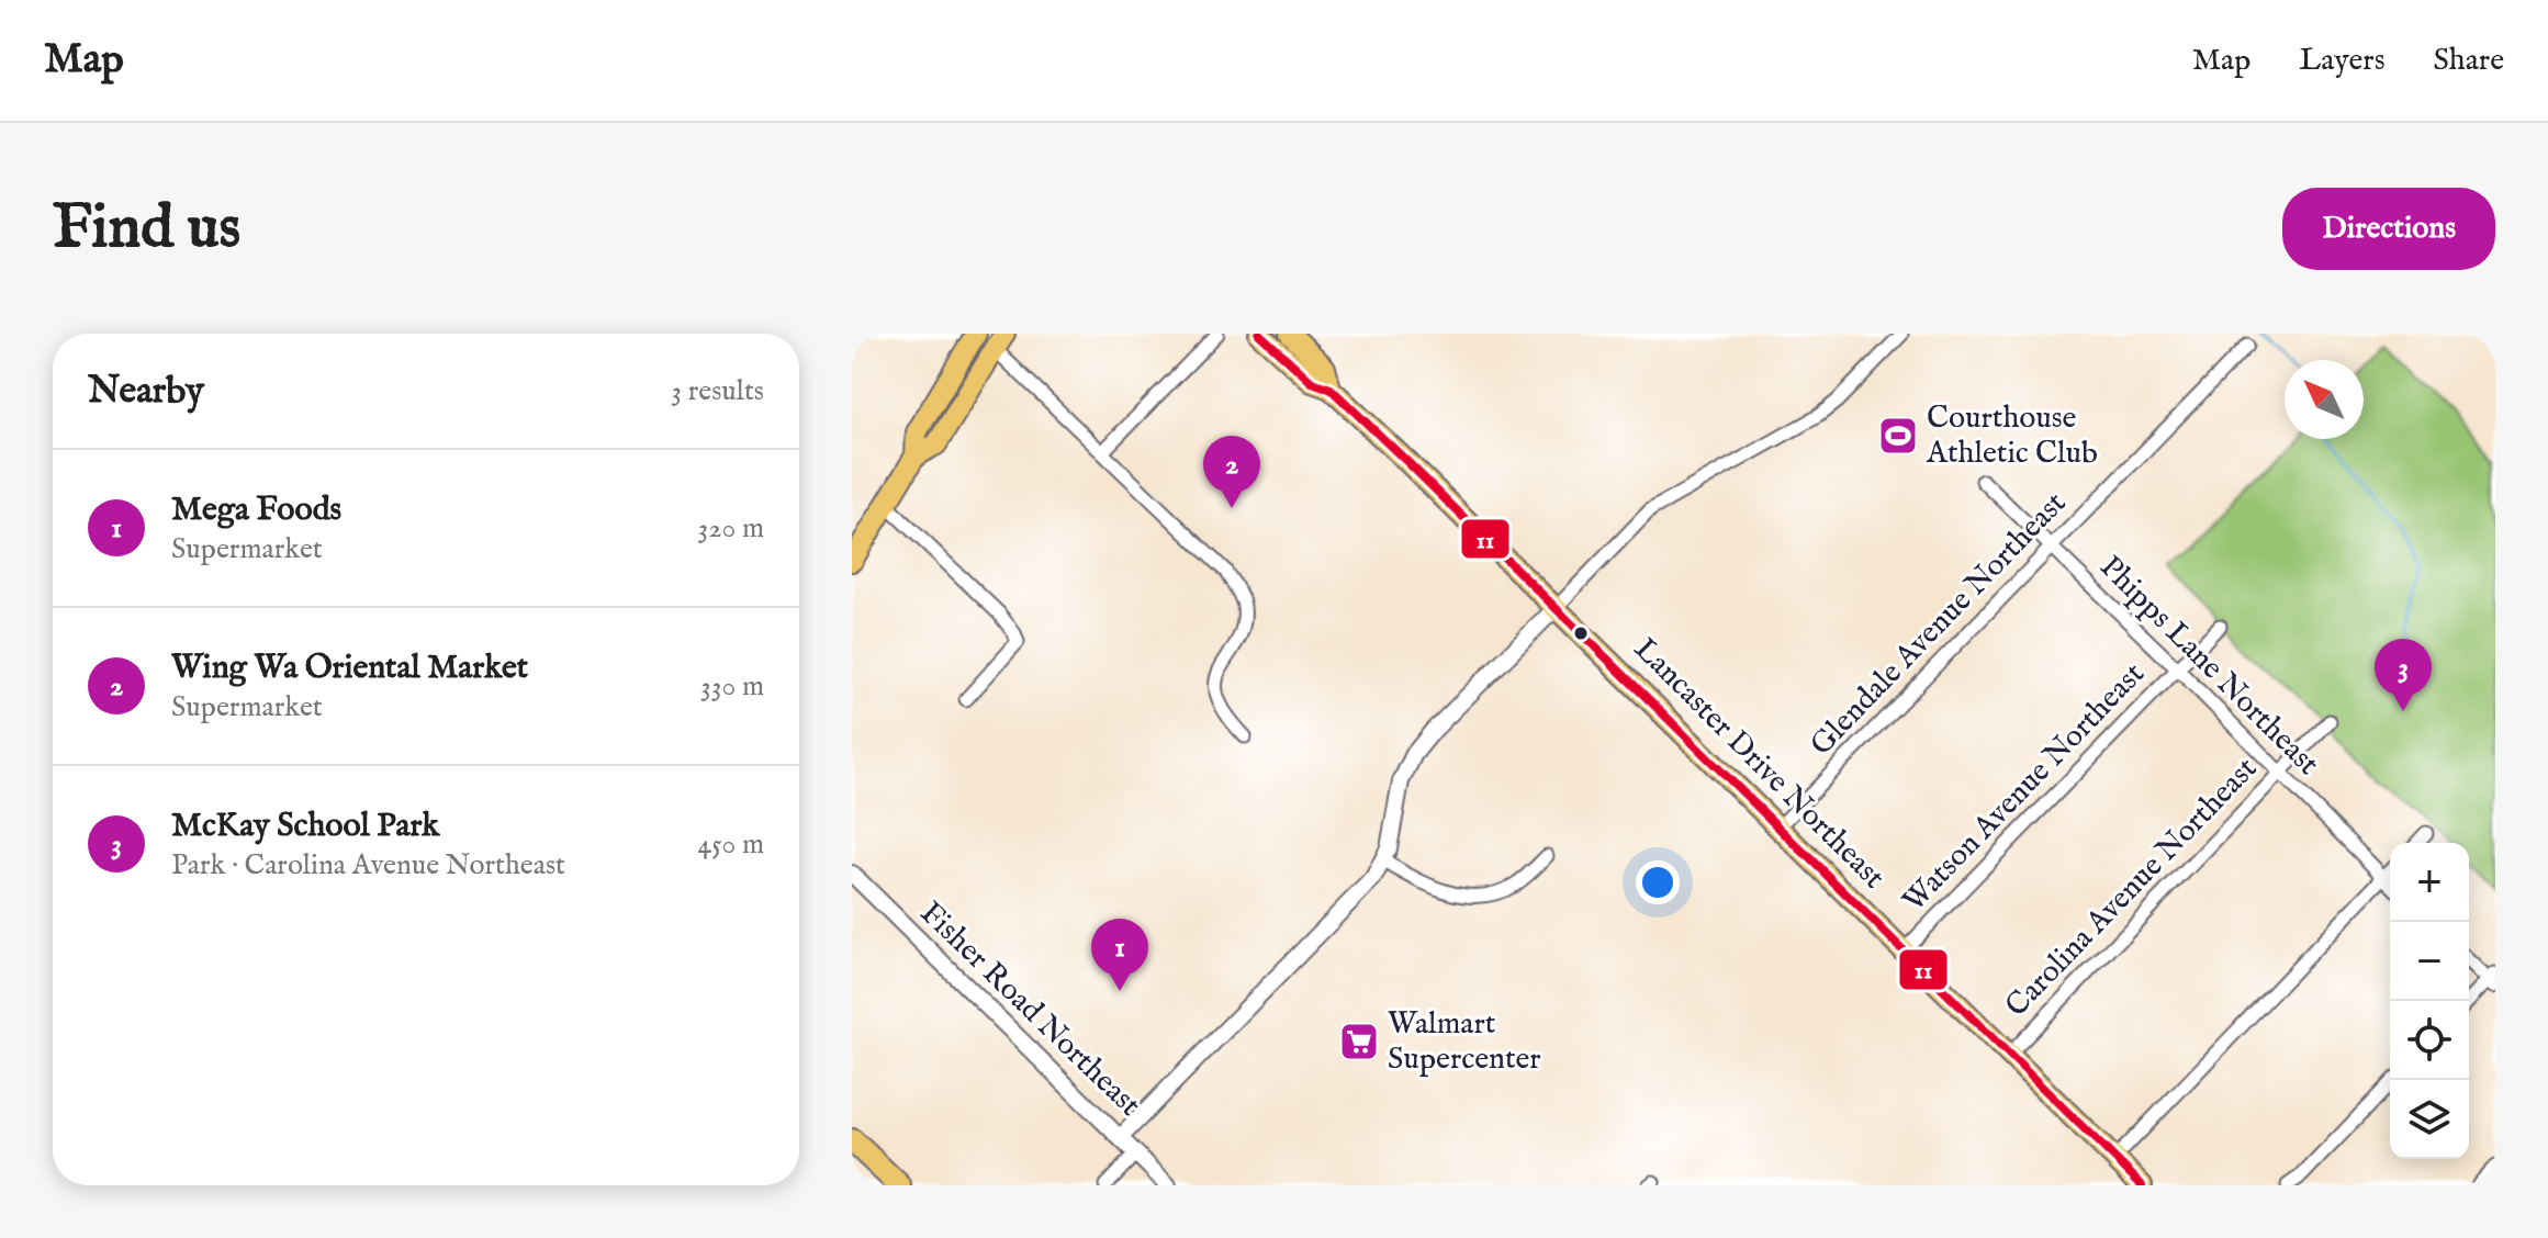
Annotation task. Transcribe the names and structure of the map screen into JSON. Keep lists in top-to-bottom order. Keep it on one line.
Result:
{"streets":{"main road":["Lancaster Drive Northeast"],"street":["Glendale Avenue Northeast","Phipps Lane Northeast","Watson Avenue Northeast","Carolina Avenue Northeast","Fisher Road Northeast"]},"crossings":[["Glendale Avenue Northeast","Phipps Lane Northeast"],["Glendale Avenue Northeast","Lancaster Drive Northeast"],["Phipps Lane Northeast","Watson Avenue Northeast"],["Phipps Lane Northeast","Carolina Avenue Northeast"],["Lancaster Drive Northeast","Watson Avenue Northeast"],["Lancaster Drive Northeast","Carolina Avenue Northeast"]],"places":{"sports":["Courthouse Athletic Club"],"supermarket":["Walmart Supercenter"]},"lines":["transit line 11"],"north":"top left","page":{"header":"Map","nav":["Map","Layers","Share"],"buttons":"Directions","title":"Find us","heading":["Nearby","3 results"],"pins":["2","3","1"],"list":[{"mark":"1","name":"Mega Foods","note":"Supermarket","value":"320 m"},{"mark":"2","name":"Wing Wa Oriental Market","note":"Supermarket","value":"330 m"},{"mark":"3","name":"McKay School Park","note":"Park · Carolina Avenue Northeast","value":"450 m"}],"map_buttons":["+","−"]}}
